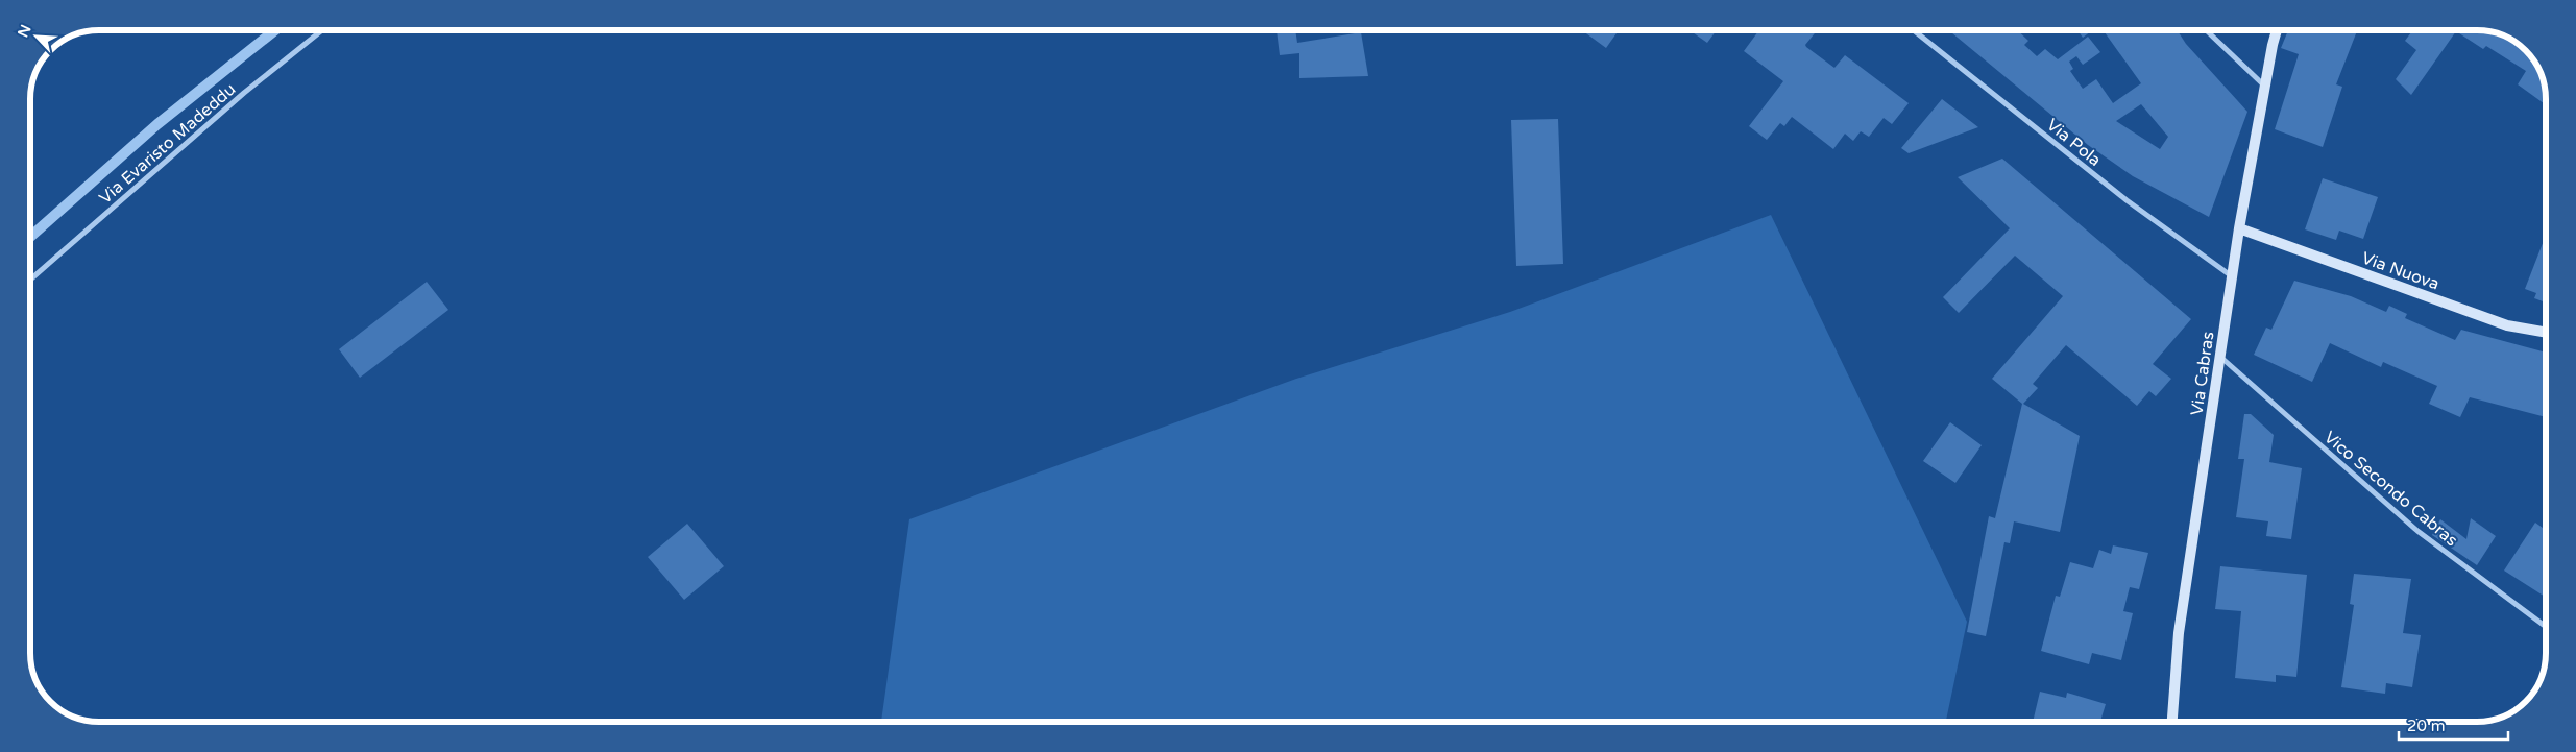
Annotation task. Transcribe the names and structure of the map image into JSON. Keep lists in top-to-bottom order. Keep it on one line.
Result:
{"streets":{"street":["Via Pola","Via Evaristo Madeddu","Via Nuova","Via Cabras","Vico Secondo Cabras"]},"crossings":[["Via Pola","Via Cabras"],["Via Nuova","Via Cabras"],["Via Cabras","Vico Secondo Cabras"]],"scale_bar":"20 m","north":"top left"}
